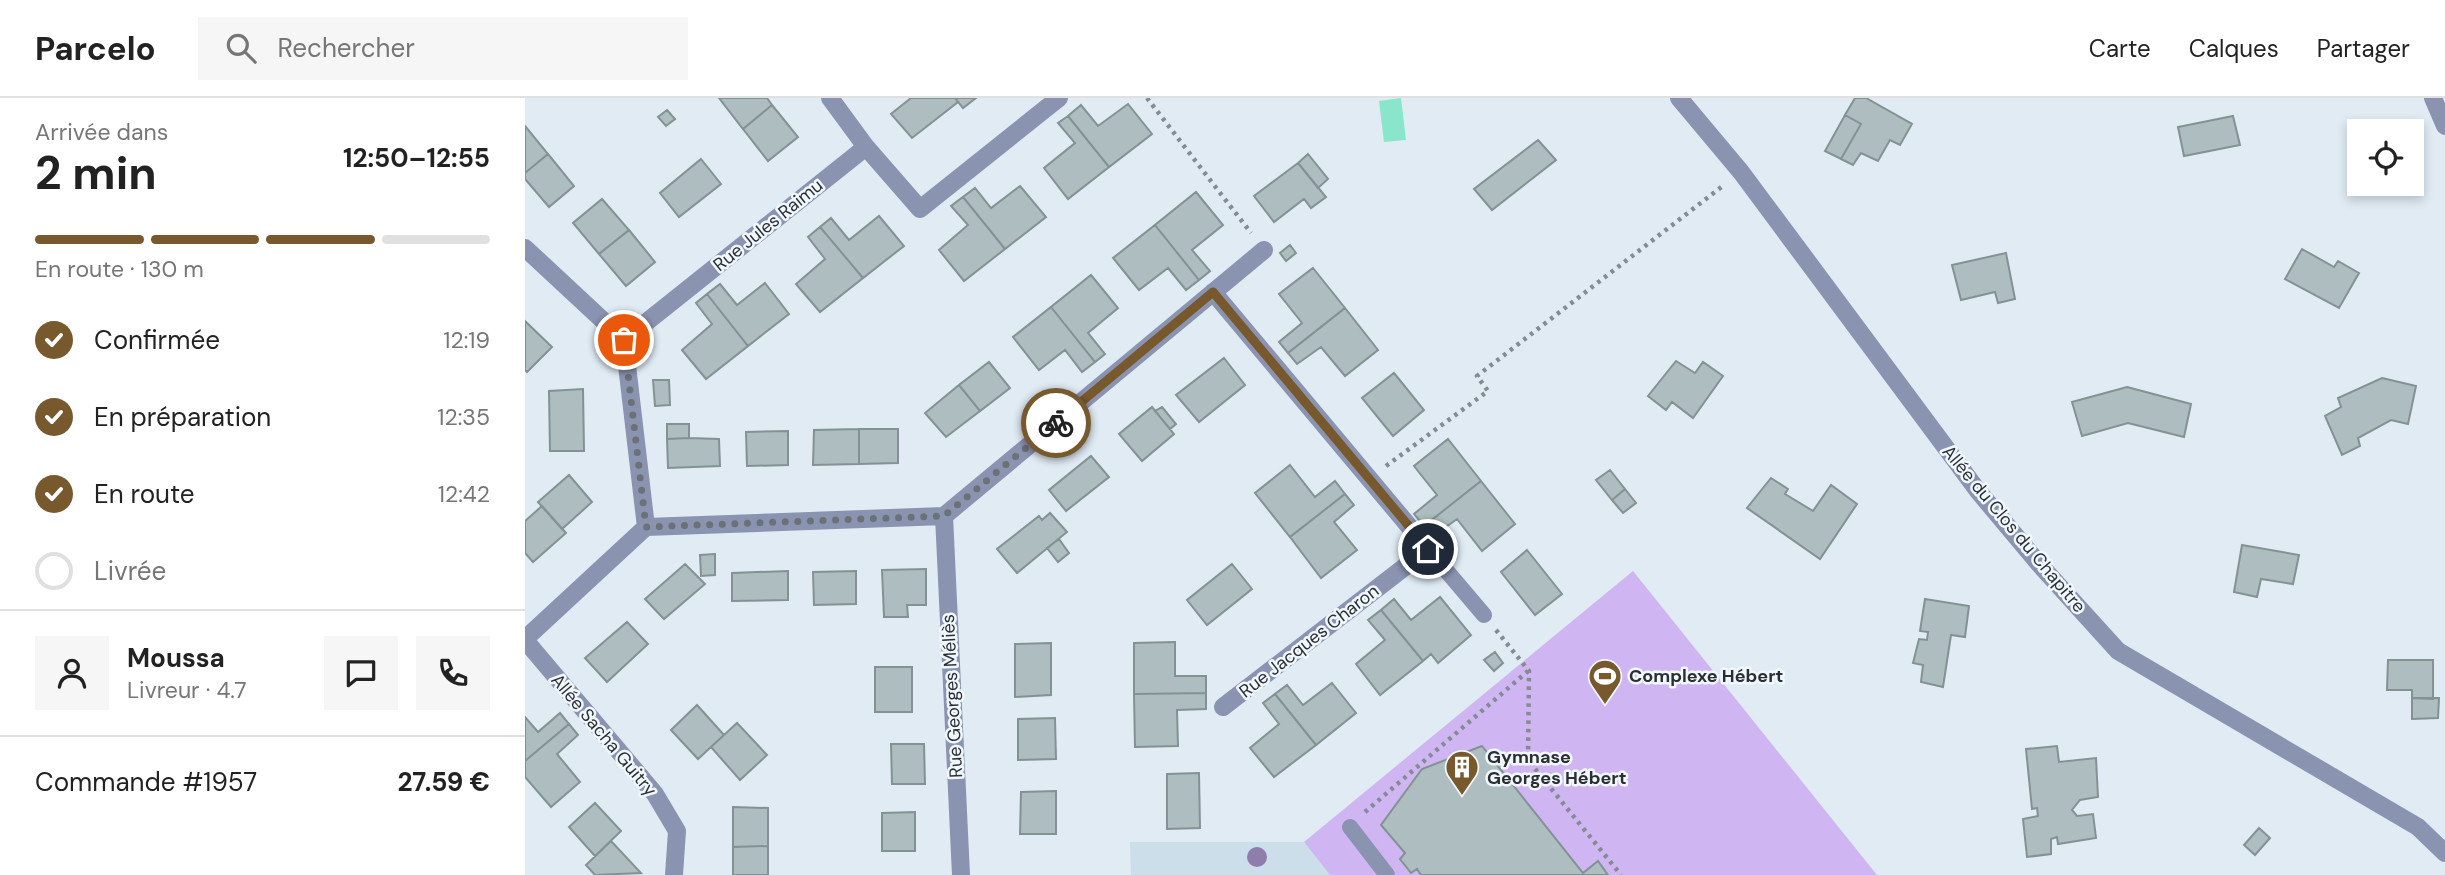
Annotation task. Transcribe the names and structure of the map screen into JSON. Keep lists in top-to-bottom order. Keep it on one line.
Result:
{"streets":{"street":["Rue Jules Raimu","Allée du Clos du Chapitre","Rue Jacques Charon","Rue Georges Méliès","Allée Sacha Guitry"]},"places":{"sports":["Complexe Hébert"],"building":["Gymnase Georges Hébert"]},"page":{"header":"Parcelo","search":"Rechercher","nav":["Carte","Calques","Partager"],"heading":["2 min","Arrivée dans","12:50–12:55"],"panel":["Moussa","Livreur · 4.7","Commande #1957","27.59 €"],"bar":"En route · 130 m","list":[["Confirmée","12:19"],["En préparation","12:35"],["En route","12:42"],"Livrée"]}}
